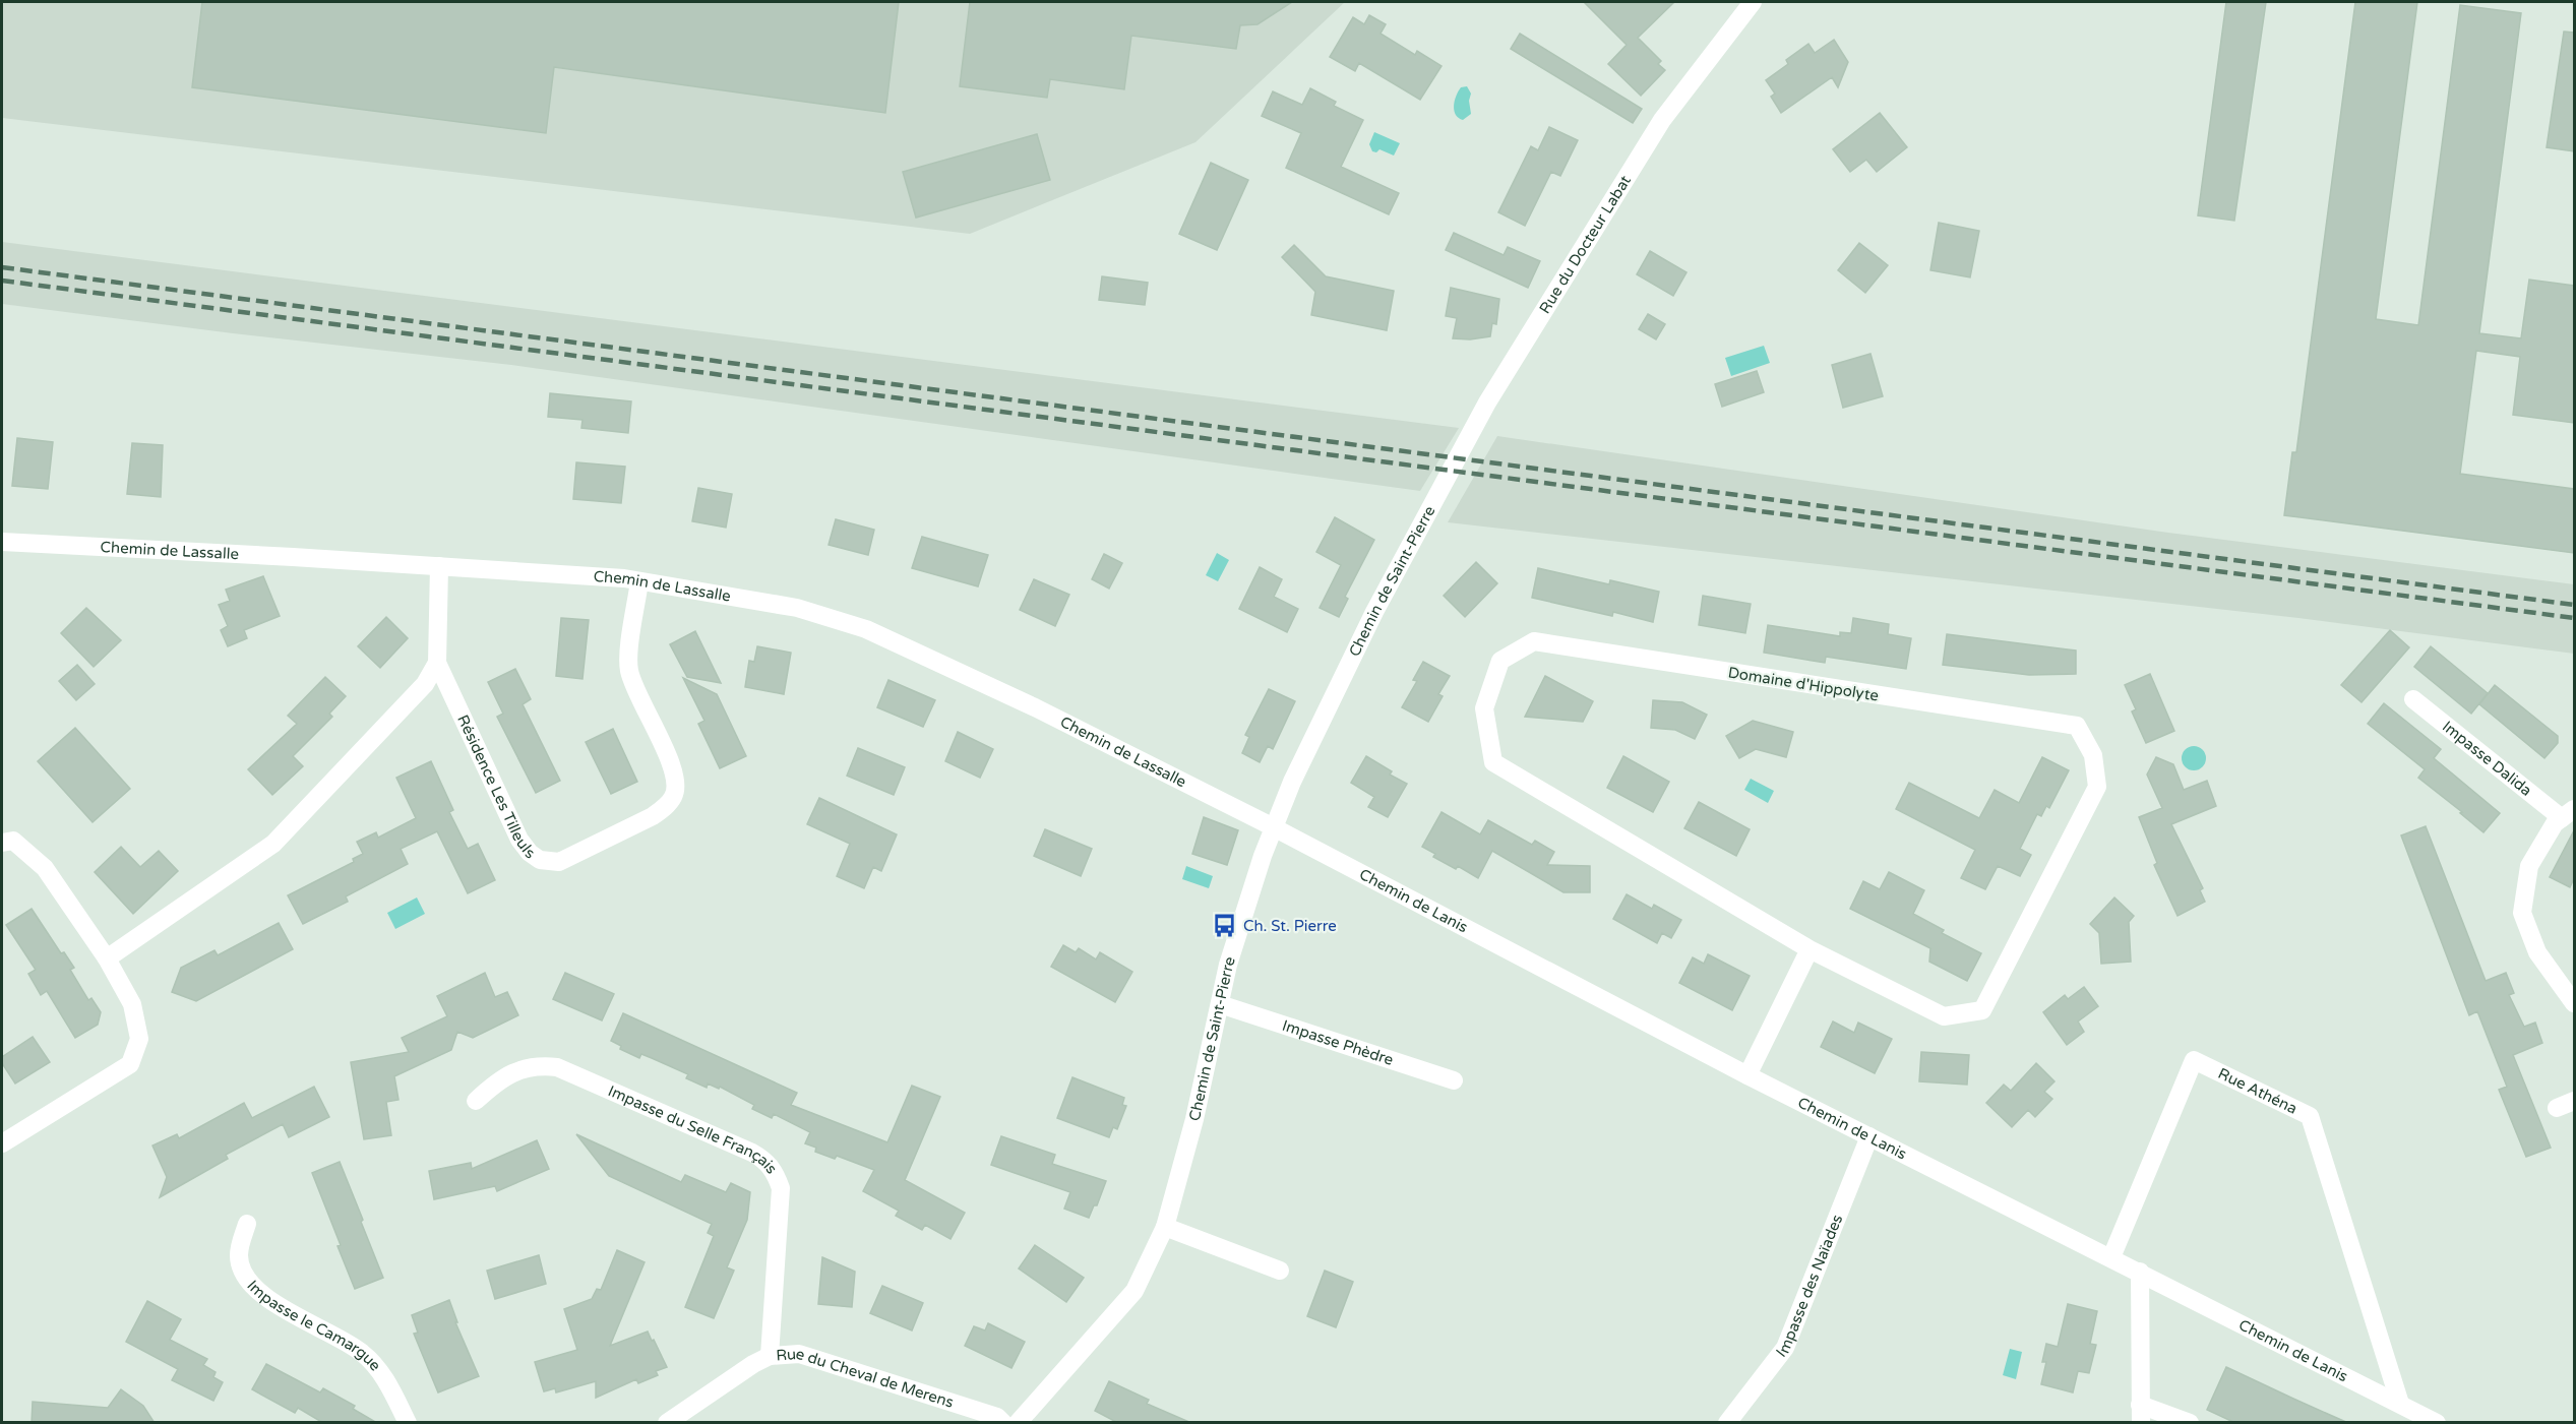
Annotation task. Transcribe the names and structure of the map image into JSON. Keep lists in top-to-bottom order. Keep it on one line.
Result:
{"streets":{"street":["Rue du Docteur Labat","Chemin de Lassalle","Chemin de Saint-Pierre","Domaine d'Hippolyte","Impasse Dalida","Résidence Les Tilleuls","Chemin de Lanis","Impasse Phèdre","Rue Athéna","Impasse du Selle Français","Impasse des Naïades","Impasse le Camargue","Rue du Cheval de Merens"]},"crossings":[["Rue du Docteur Labat","Chemin de Saint-Pierre"],["Chemin de Lassalle","Chemin de Saint-Pierre"],["Chemin de Lassalle","Résidence Les Tilleuls"],["Chemin de Lassalle","Chemin de Lanis"],["Chemin de Saint-Pierre","Chemin de Lanis"],["Chemin de Saint-Pierre","Impasse Phèdre"],["Chemin de Lanis","Rue Athéna"],["Chemin de Lanis","Impasse des Naïades"],["Impasse du Selle Français","Rue du Cheval de Merens"]],"places":{"bus stop":["Ch. St. Pierre"]}}
